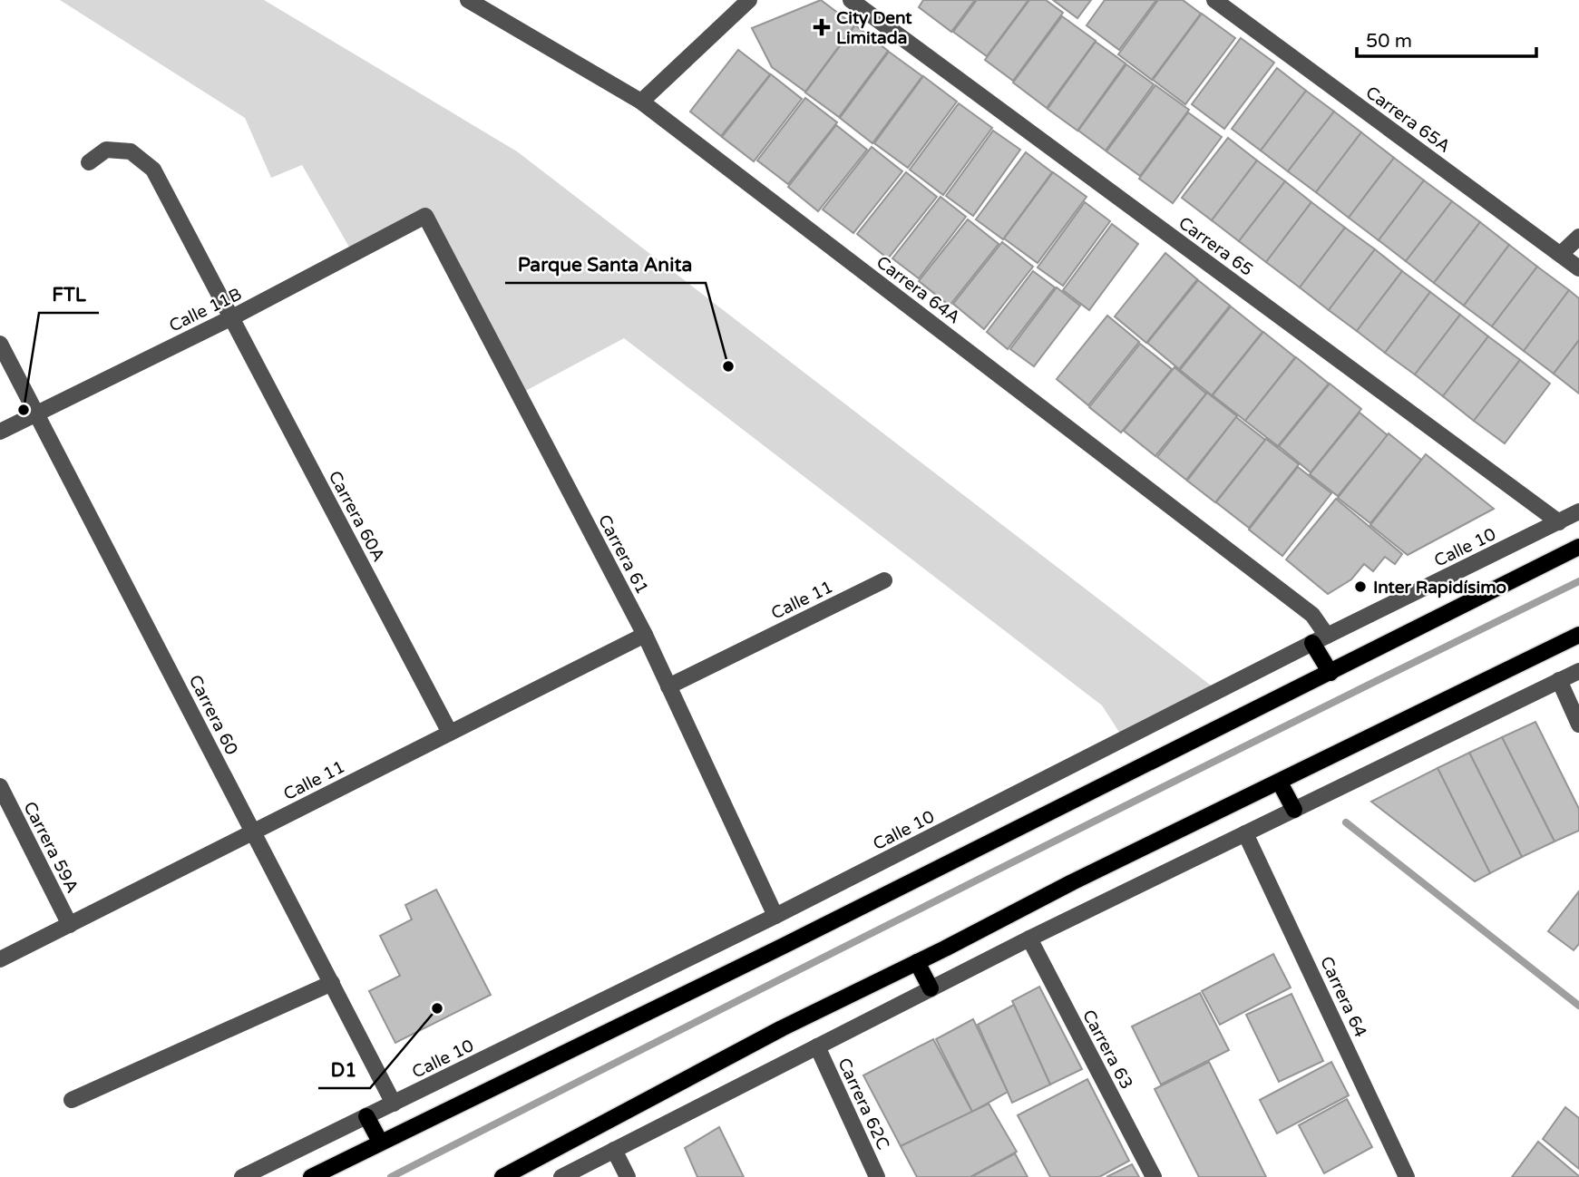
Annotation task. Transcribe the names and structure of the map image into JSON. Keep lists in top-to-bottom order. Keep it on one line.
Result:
{"streets":{"street":["Carrera 65A","Carrera 65","Carrera 64A","Calle 11B","Carrera 60A","Calle 10","Carrera 61","Calle 11","Carrera 60","Carrera 59A","Carrera 64","Carrera 63","Carrera 62C"]},"crossings":[["Carrera 65","Calle 10"],["Carrera 64A","Calle 10"],["Calle 11B","Carrera 60A"],["Calle 11B","Carrera 61"],["Calle 11B","Carrera 60"],["Carrera 60A","Calle 11"],["Calle 10","Carrera 61"],["Calle 10","Carrera 60"],["Carrera 61","Calle 11"],["Calle 11","Carrera 60"],["Calle 11","Carrera 59A"]],"places":{"health":["City Dent Limitada"],"other":["Parque Santa Anita","FTL","Inter Rapidísimo","D1"]},"scale_bar":"50 m"}
